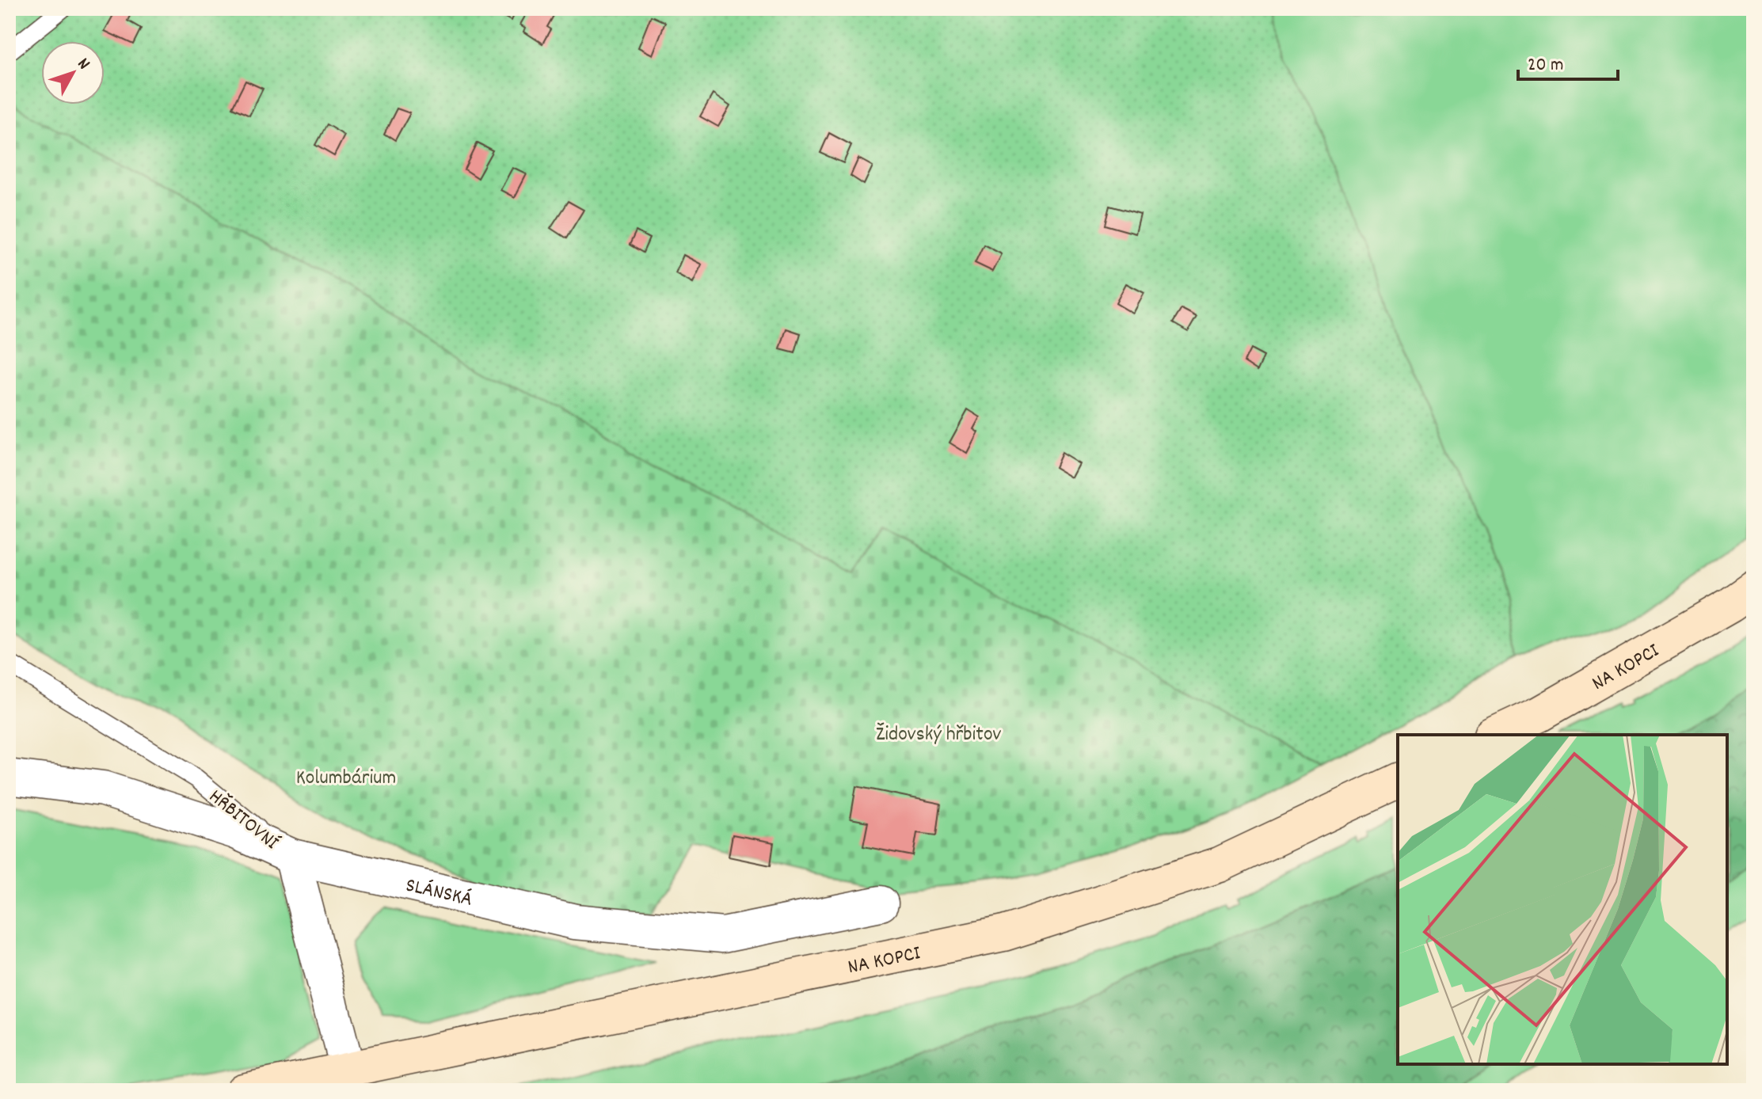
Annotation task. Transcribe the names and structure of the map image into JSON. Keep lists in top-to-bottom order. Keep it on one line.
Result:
{"streets":{"main road":["NA KOPCI"],"street":["HŘBITOVNÍ","SLÁNSKÁ"]},"crossings":[["NA KOPCI","HŘBITOVNÍ"],["HŘBITOVNÍ","SLÁNSKÁ"]],"parks":["Židovský hřbitov","Kolumbárium"],"scale_bar":"20 m","north":"top right"}
